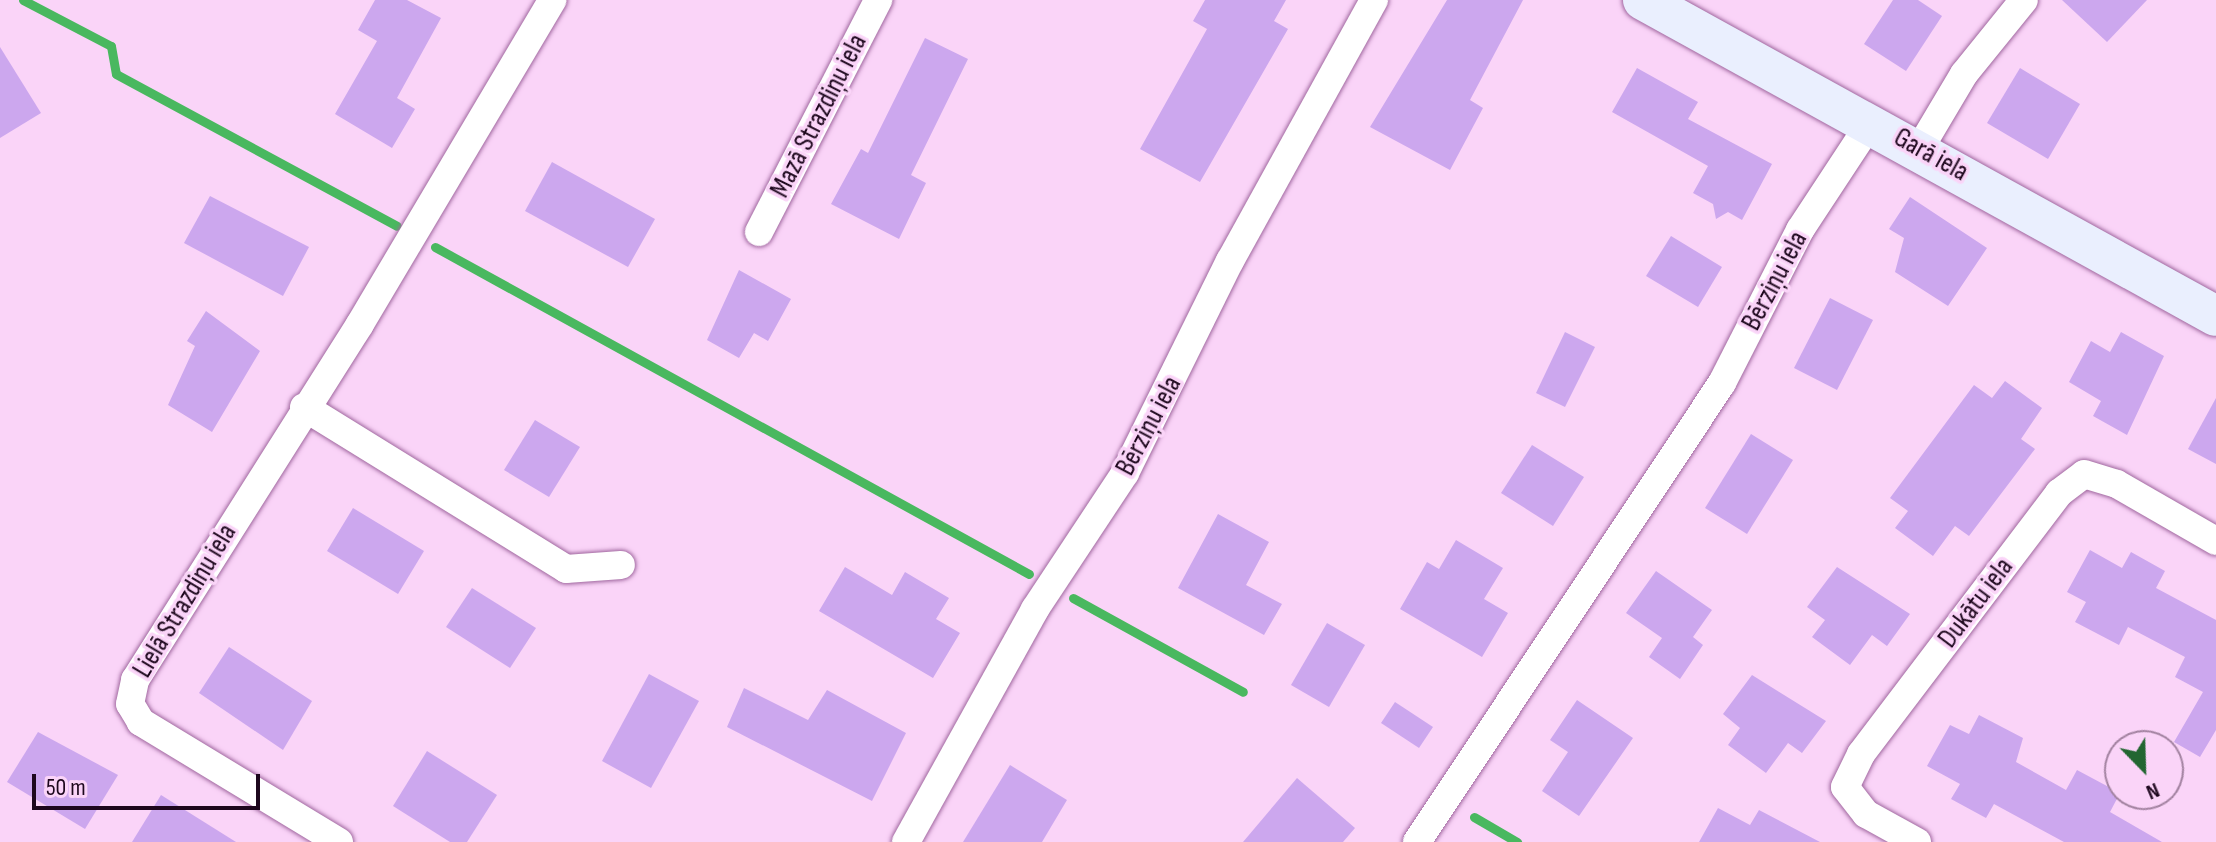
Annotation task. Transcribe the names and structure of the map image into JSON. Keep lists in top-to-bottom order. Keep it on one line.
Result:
{"streets":{"street":["Mazā Strazdiņu iela","Garā iela","Bērziņu iela","Lielā Strazdiņu iela","Dukātu iela"]},"crossings":[["Garā iela","Bērziņu iela"]],"scale_bar":"50 m","north":"bottom right"}
